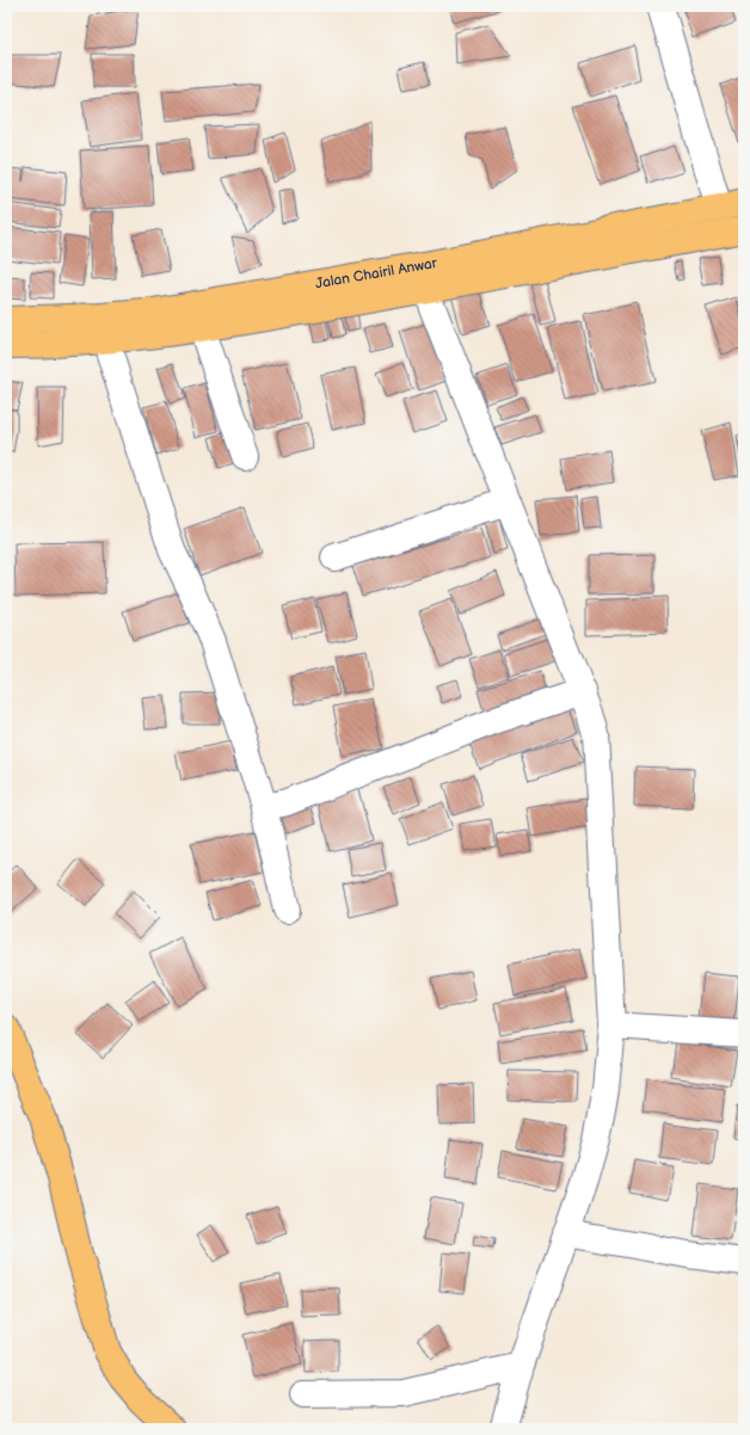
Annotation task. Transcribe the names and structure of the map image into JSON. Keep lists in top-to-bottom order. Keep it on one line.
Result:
{"streets":{"main road":["Jalan Chairil Anwar"]}}
